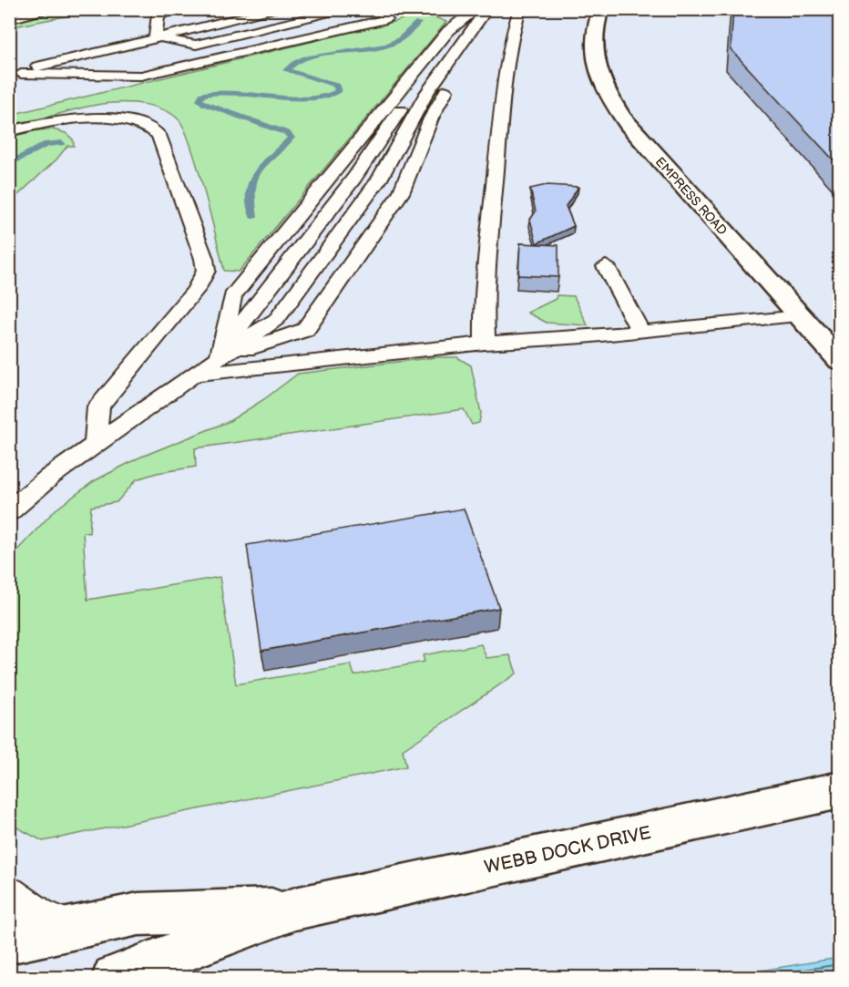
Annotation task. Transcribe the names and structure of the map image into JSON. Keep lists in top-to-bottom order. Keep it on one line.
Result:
{"streets":{"street":["EMPRESS ROAD","WEBB DOCK DRIVE"]}}
